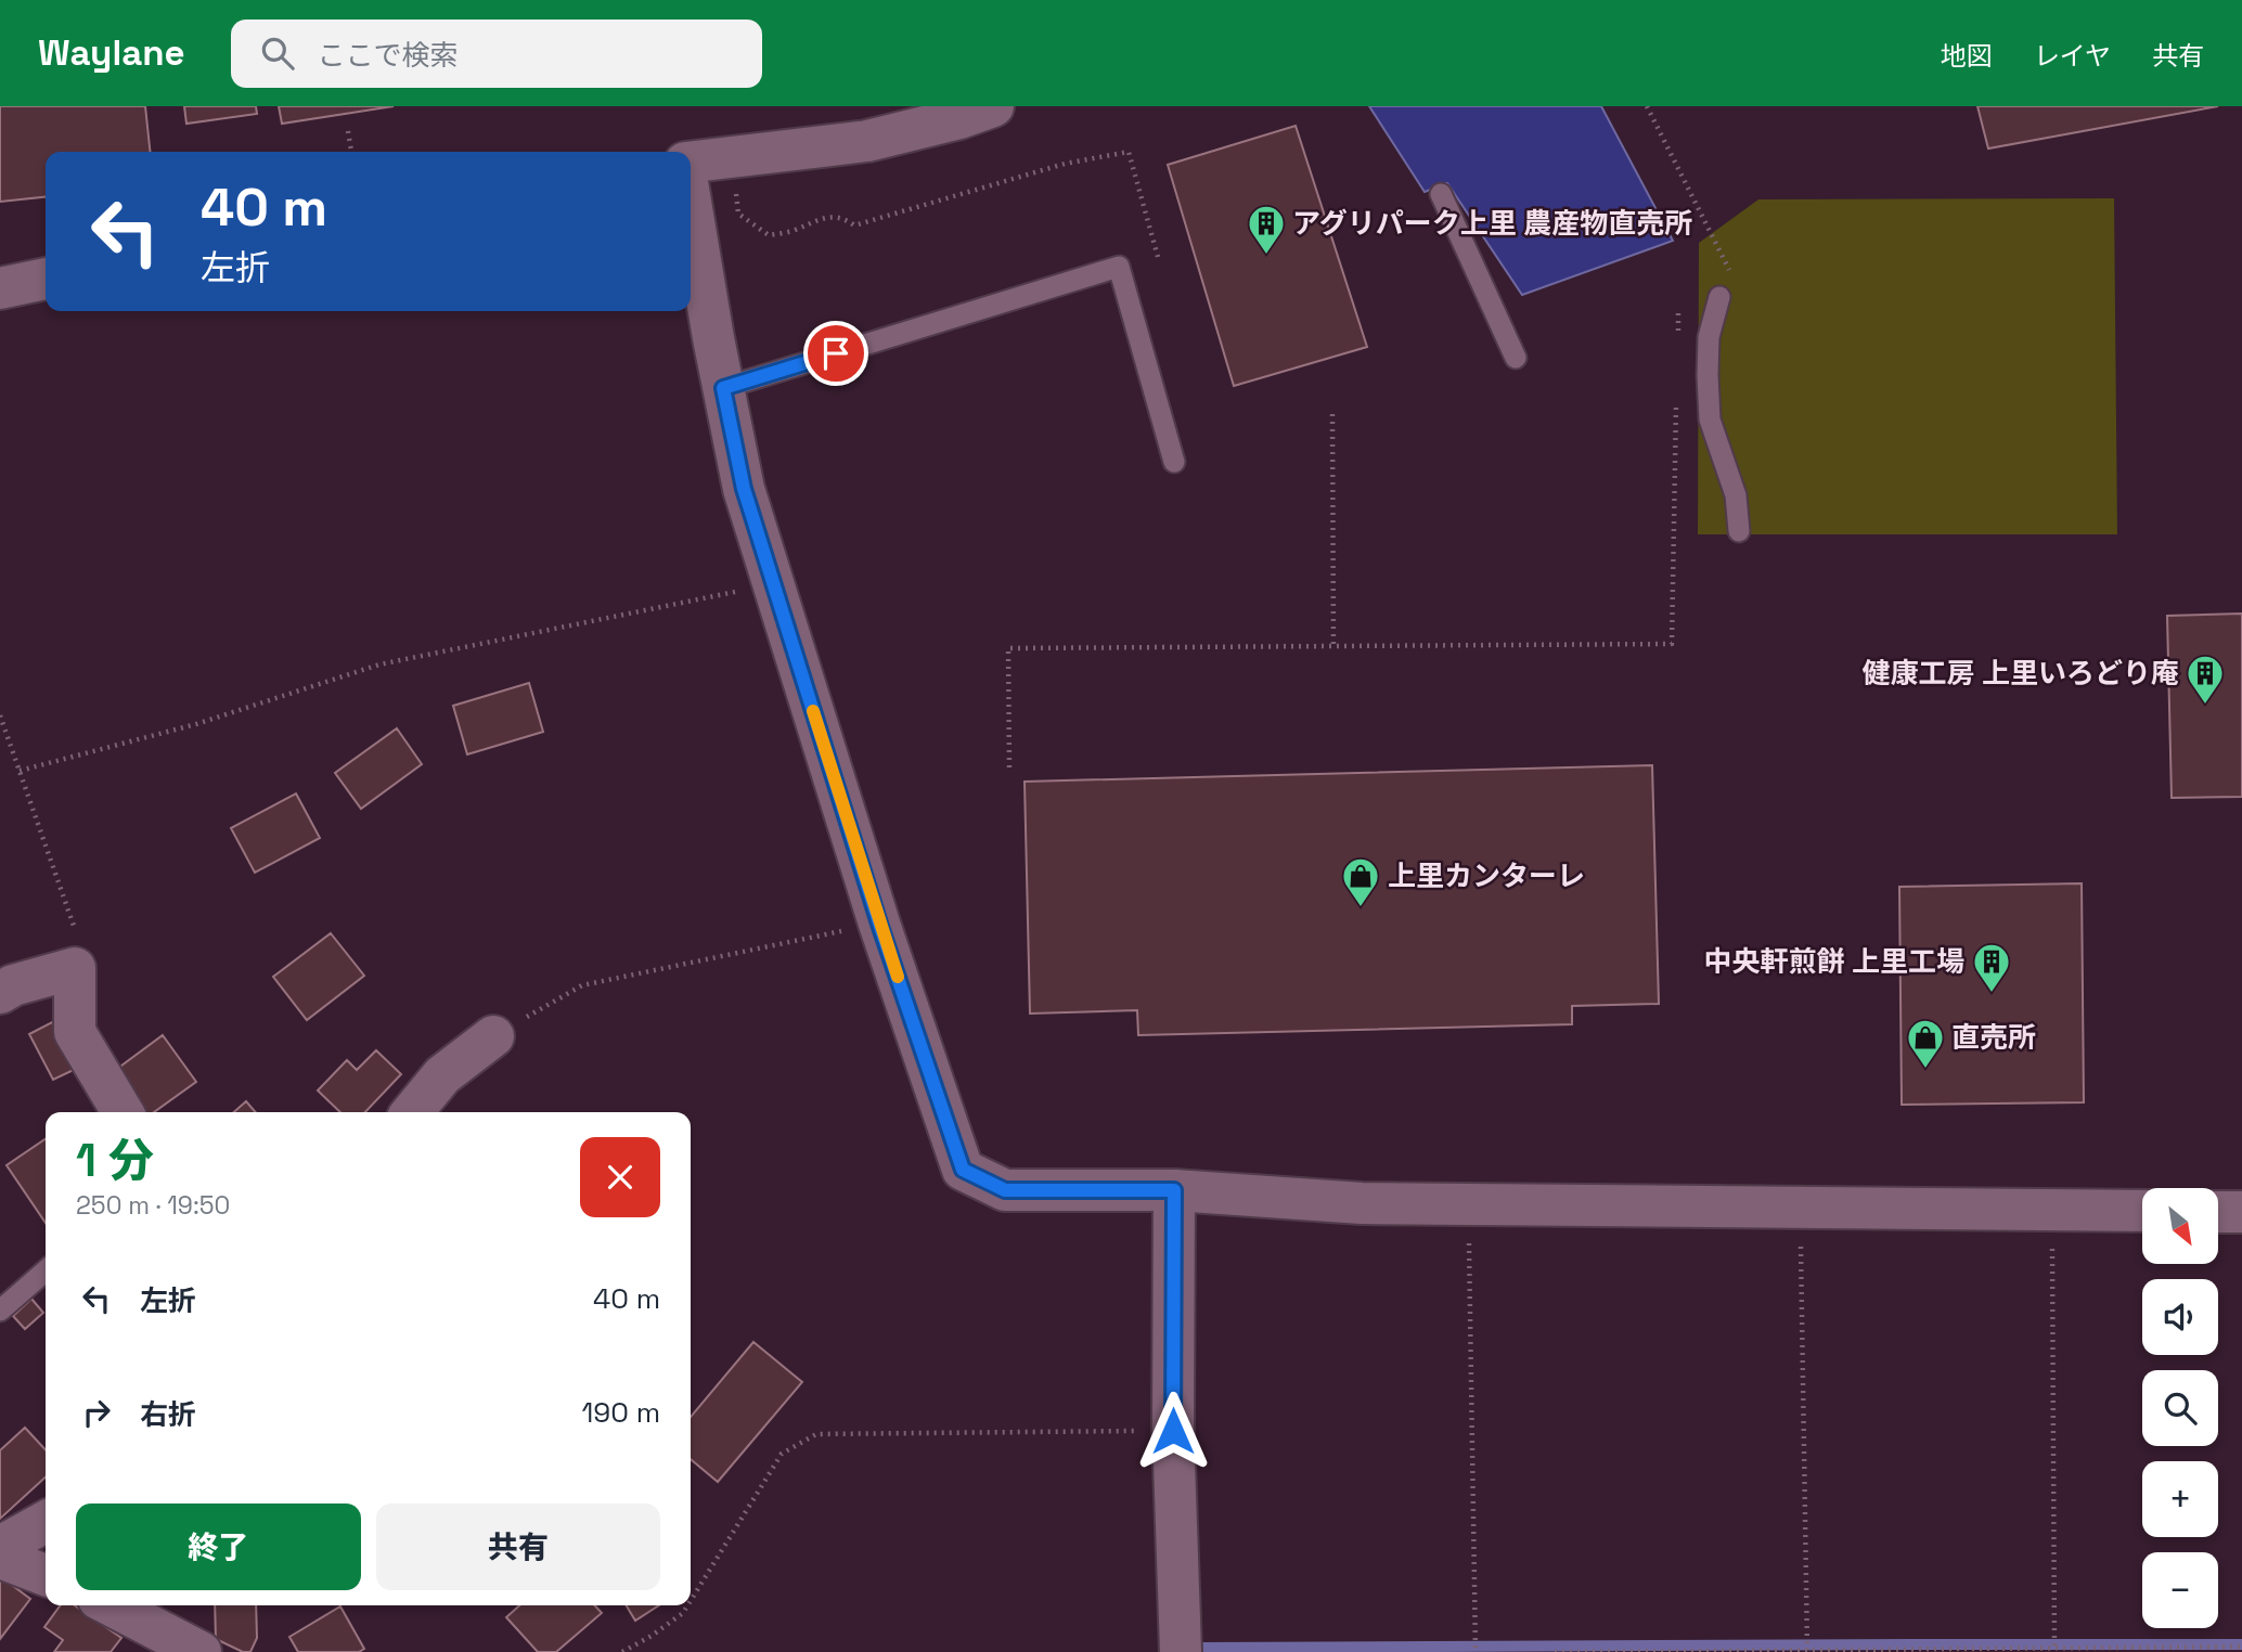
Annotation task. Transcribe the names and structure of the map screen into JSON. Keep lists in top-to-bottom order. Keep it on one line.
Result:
{"places":{"building":["アグリパーク上里 農産物直売所","健康工房 上里いろどり庵","中央軒煎餅 上里工場"],"shop":["上里カンターレ","直売所"]},"north":"bottom right","page":{"header":"Waylane","search":"ここで検索","nav":["地図","レイヤ","共有"],"turn":["40 m","左折"],"heading":["1 分","250 m · 19:50"],"map_buttons":["+","−"],"list":[{"name":"左折","value":"40 m"},{"name":"右折","value":"190 m"}],"buttons":["終了","共有"]}}
